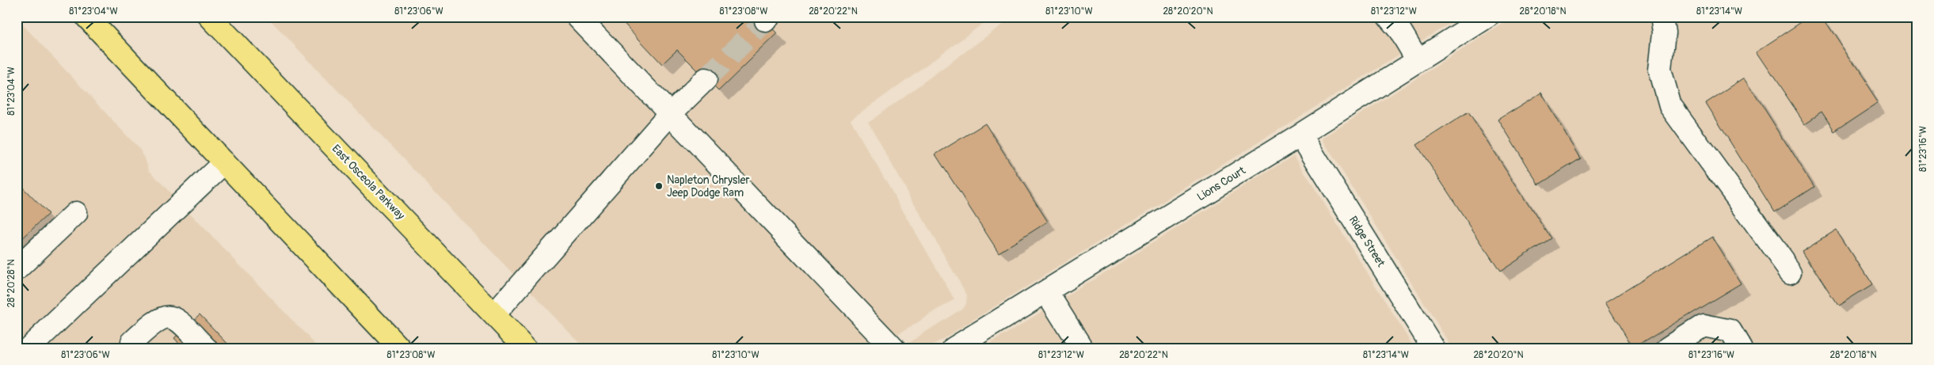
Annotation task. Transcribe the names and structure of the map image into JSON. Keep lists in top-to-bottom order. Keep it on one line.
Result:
{"streets":{"main road":["East Osceola Parkway"],"street":["Lions Court","Ridge Street"]},"crossings":[["Lions Court","Ridge Street"]],"places":["Napleton Chrysler Jeep Dodge Ram"],"coordinates":["81°23'04\"W","81°23'06\"W","81°23'08\"W","28°20'22\"N","81°23'10\"W","28°20'20\"N","81°23'12\"W","28°20'18\"N","81°23'14\"W","81°23'16\"W","28°20'28\"N"]}
